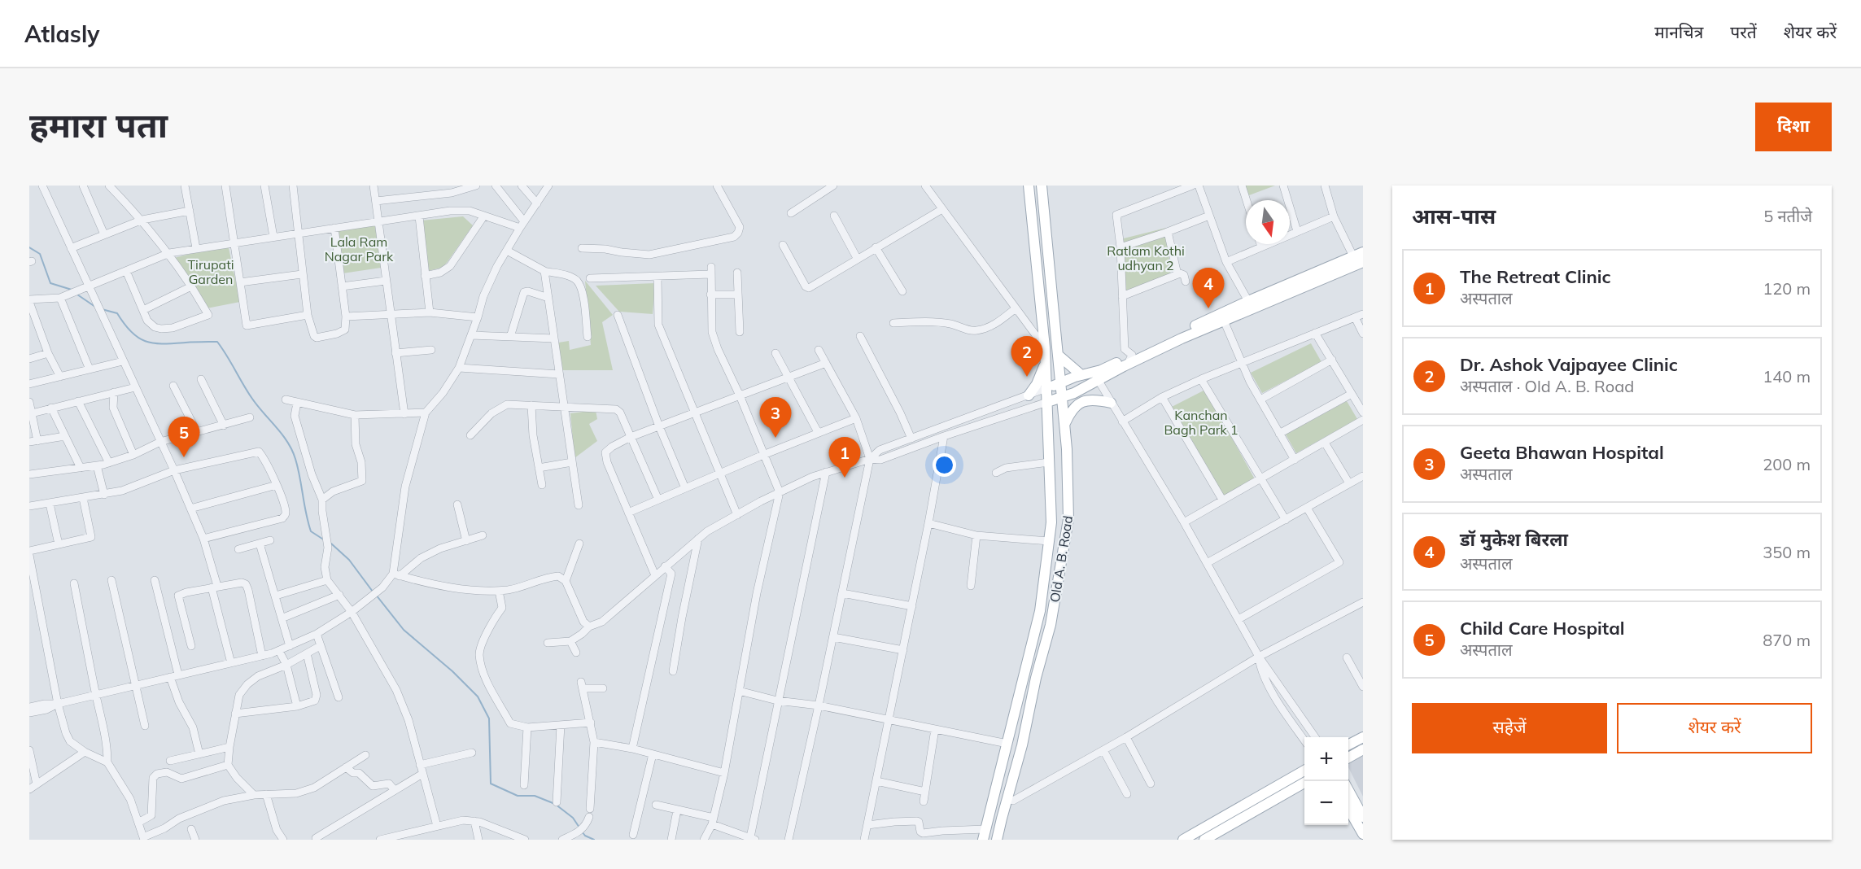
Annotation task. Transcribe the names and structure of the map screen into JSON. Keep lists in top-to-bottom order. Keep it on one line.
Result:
{"streets":{"main road":["Old A. B. Road"]},"parks":["Lala Ram Nagar Park","Ratlam Kothi udhyan 2","Tirupati Garden","Kanchan Bagh Park 1"],"north":"bottom","page":{"header":"Atlasly","nav":["मानचित्र","परतें","शेयर करें"],"buttons":["दिशा",["सहेजें","शेयर करें"]],"title":"हमारा पता","heading":["आस-पास","5 नतीजे"],"list":[{"mark":"1","name":"The Retreat Clinic","note":"अस्पताल","value":"120 m"},{"mark":"2","name":"Dr. Ashok Vajpayee Clinic","note":"अस्पताल · Old A. B. Road","value":"140 m"},{"mark":"3","name":"Geeta Bhawan Hospital","note":"अस्पताल","value":"200 m"},{"mark":"4","name":"डॉ मुकेश बिरला","note":"अस्पताल","value":"350 m"},{"mark":"5","name":"Child Care Hospital","note":"अस्पताल","value":"870 m"}],"pins":["4","2","3","5","1"],"map_buttons":["+","−"]}}
